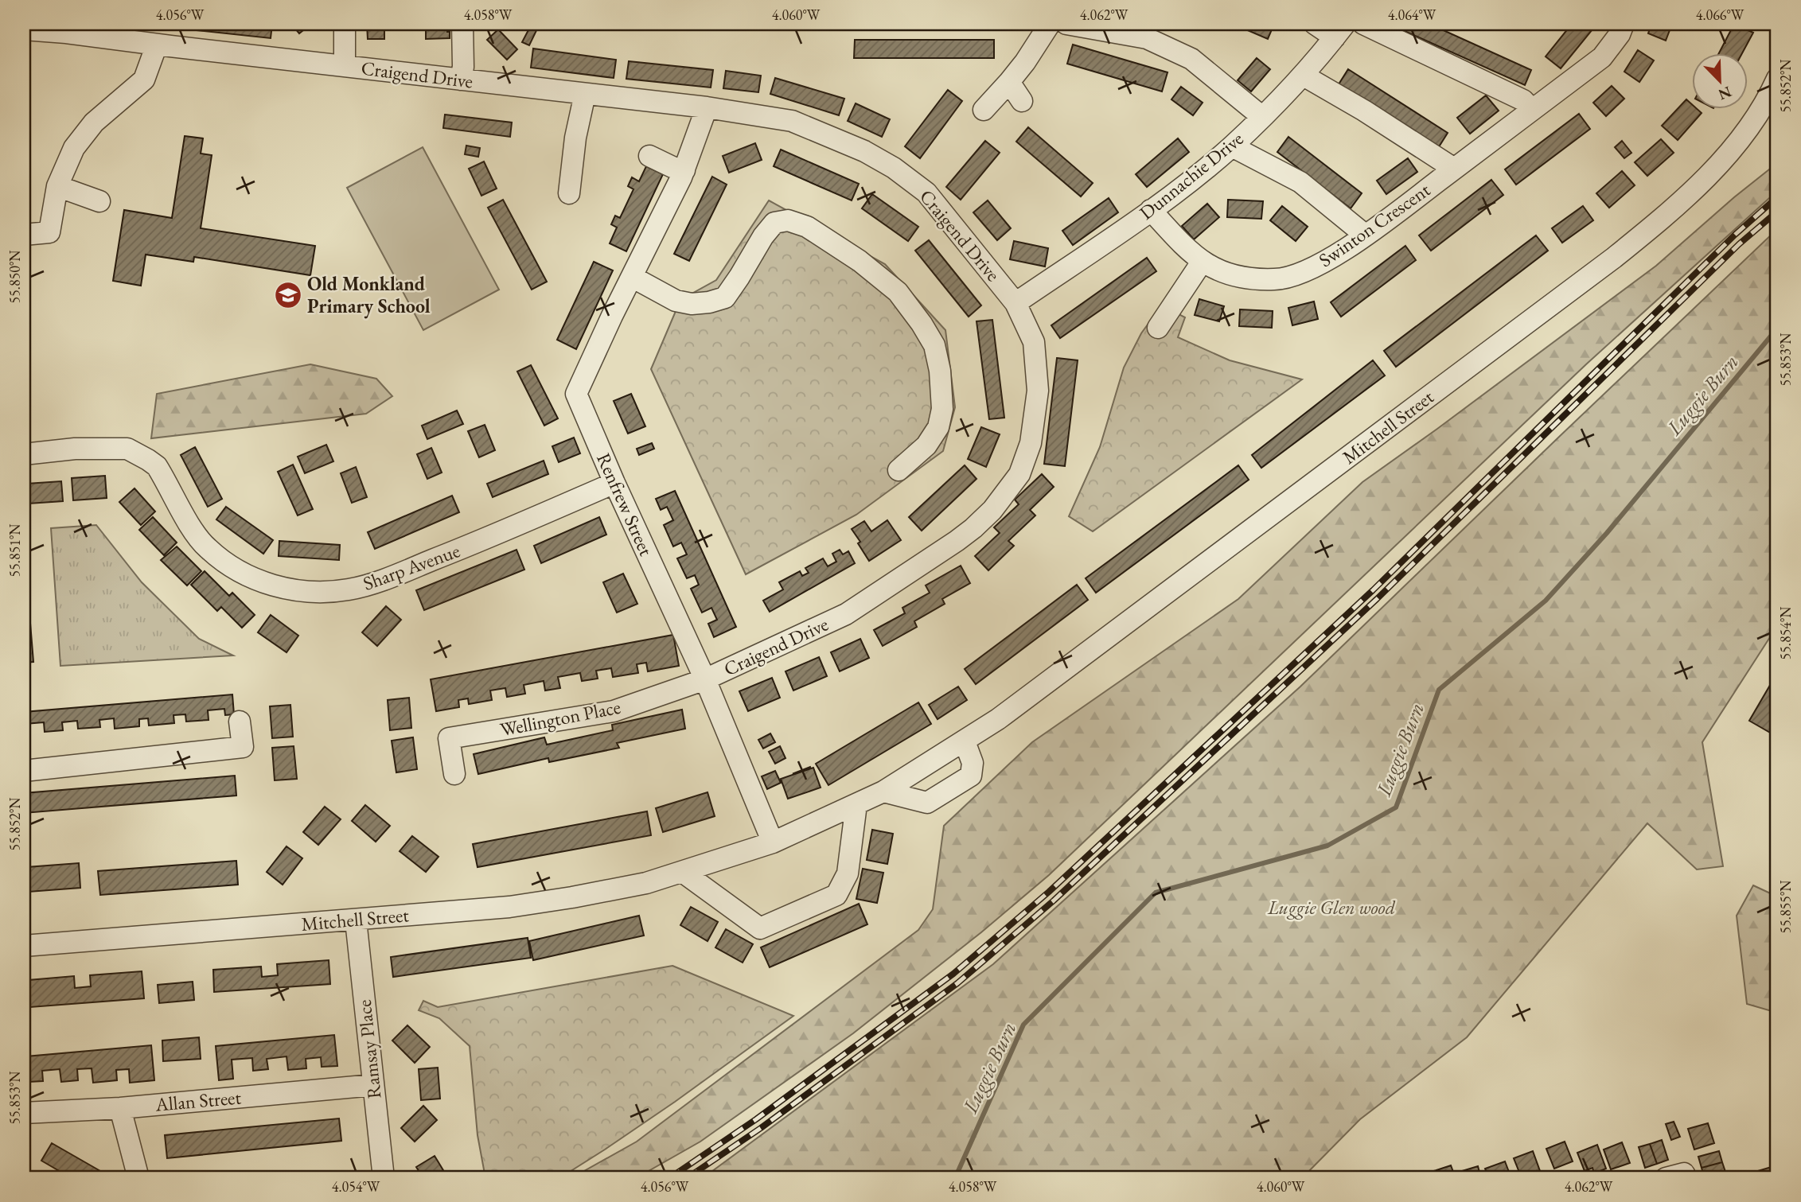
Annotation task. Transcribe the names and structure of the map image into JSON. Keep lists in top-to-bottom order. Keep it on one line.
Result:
{"streets":{"street":["Craigend Drive","Dunnachie Drive","Swinton Crescent","Mitchell Street","Renfrew Street","Sharp Avenue","Wellington Place","Ramsay Place","Allan Street"]},"crossings":[["Craigend Drive","Dunnachie Drive"],["Craigend Drive","Renfrew Street"],["Craigend Drive","Wellington Place"],["Dunnachie Drive","Swinton Crescent"],["Mitchell Street","Renfrew Street"],["Mitchell Street","Ramsay Place"],["Renfrew Street","Sharp Avenue"],["Renfrew Street","Wellington Place"],["Ramsay Place","Allan Street"]],"water":["Luggie Burn"],"parks":["Luggie Glen wood"],"places":{"school or university":["Old Monkland Primary School"]},"north":"bottom right","coordinates":["4.056°W","4.058°W","4.060°W","4.062°W","4.064°W","4.066°W","55.852°N","55.850°N","55.853°N","55.851°N","55.854°N","55.855°N","4.054°W"]}
